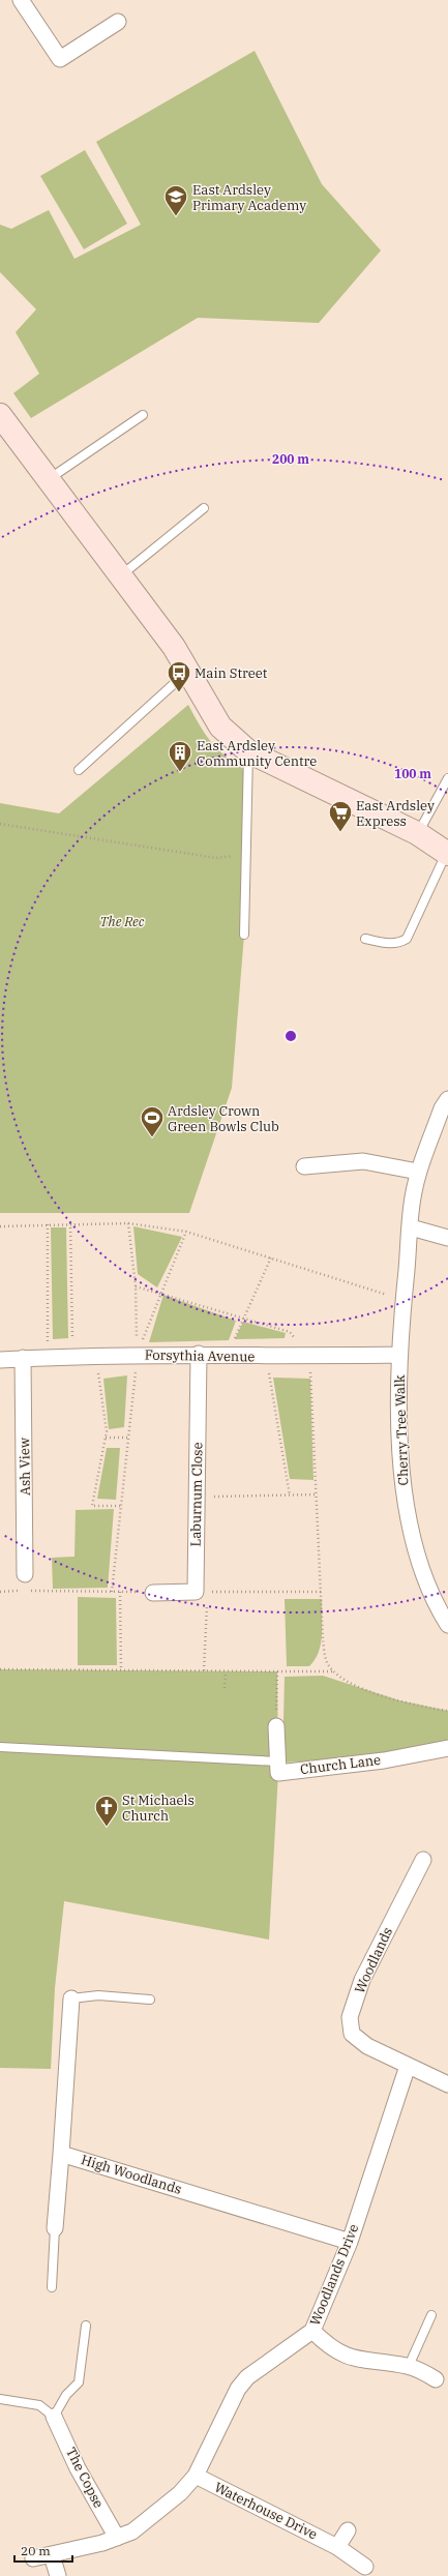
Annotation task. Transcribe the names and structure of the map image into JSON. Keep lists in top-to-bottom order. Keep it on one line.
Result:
{"streets":{"street":["Forsythia Avenue","Cherry Tree Walk","Ash View","Laburnum Close","Church Lane","Woodlands","High Woodlands","Woodlands Drive","The Copse","Waterhouse Drive"]},"crossings":[["Forsythia Avenue","Cherry Tree Walk"],["Forsythia Avenue","Ash View"],["Forsythia Avenue","Laburnum Close"],["Woodlands","Woodlands Drive"],["High Woodlands","Woodlands Drive"],["Woodlands Drive","The Copse"],["Woodlands Drive","Waterhouse Drive"]],"parks":["The Rec"],"places":{"school or university":["East Ardsley Primary Academy"],"bus stop":["Main Street"],"building":["East Ardsley Community Centre"],"supermarket":["East Ardsley Express"],"sports":["Ardsley Crown Green Bowls Club"],"church":["St Michaels Church"]},"scale_bar":"20 m","rings":["200 m","100 m"]}
